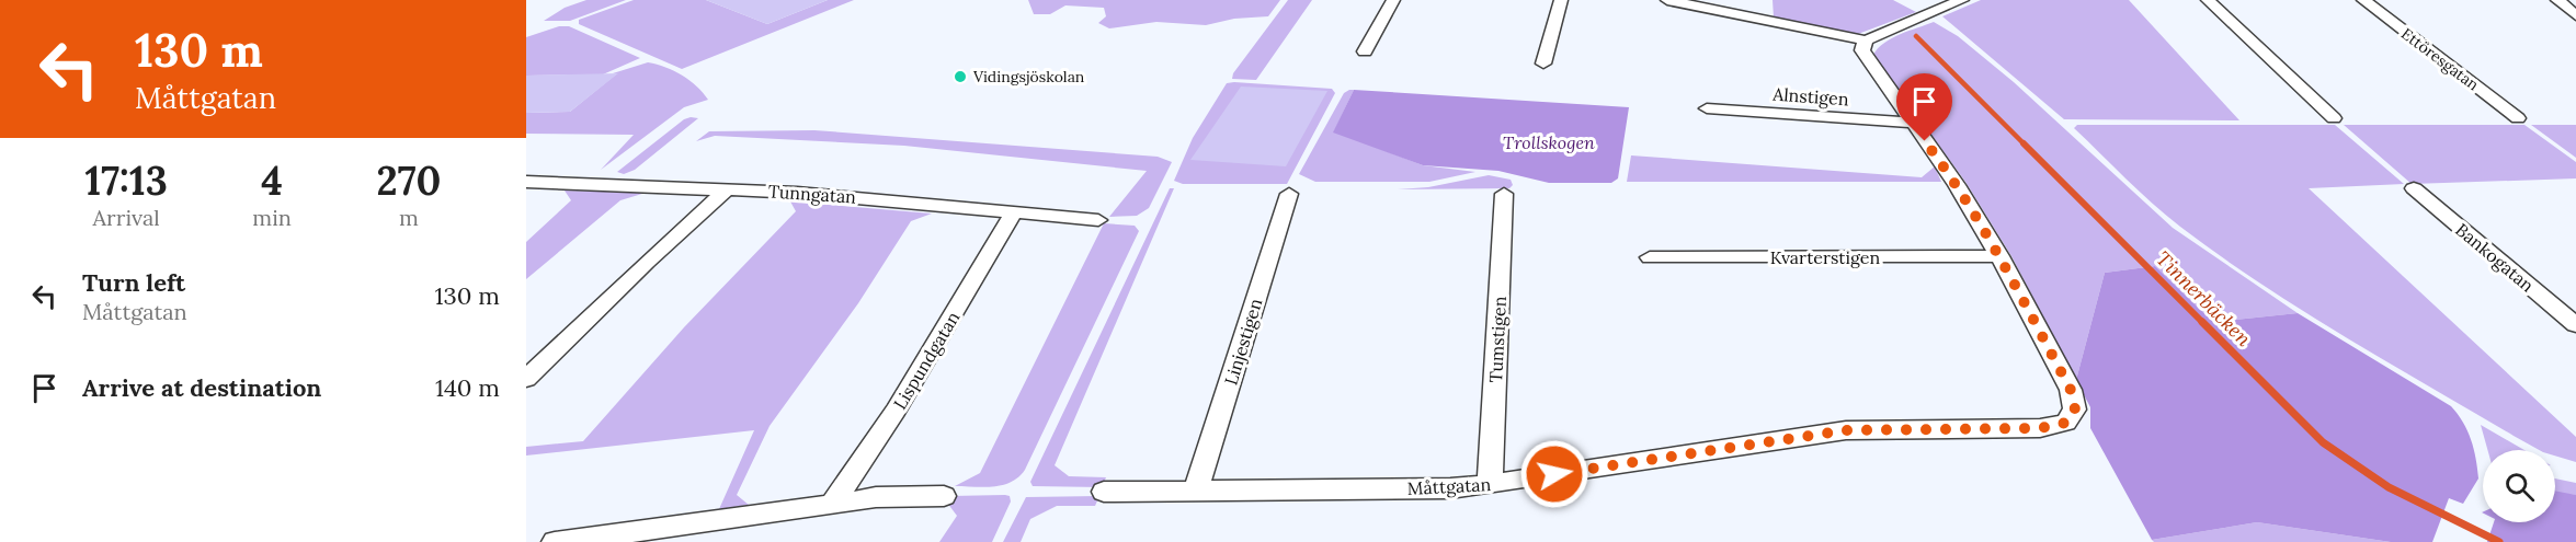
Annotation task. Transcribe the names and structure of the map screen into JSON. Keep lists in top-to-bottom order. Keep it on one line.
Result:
{"streets":{"street":["Ettöresgatan","Alnstigen","Tunngatan","Kvarterstigen","Bankogatan","Tumstigen","Linjestigen","Lispundgatan","Måttgatan"]},"crossings":[["Alnstigen","Måttgatan"],["Tunngatan","Lispundgatan"],["Kvarterstigen","Måttgatan"],["Tumstigen","Måttgatan"],["Linjestigen","Måttgatan"]],"water":["Tinnerbäcken"],"parks":["Trollskogen"],"places":["Vidingsjöskolan"],"page":{"turn":["130 m","Måttgatan"],"eta":["17:13","Arrival","4","min","270","m"],"list":[{"name":"Turn left","note":"Måttgatan","value":"130 m"},{"name":"Arrive at destination","value":"140 m"}]}}
